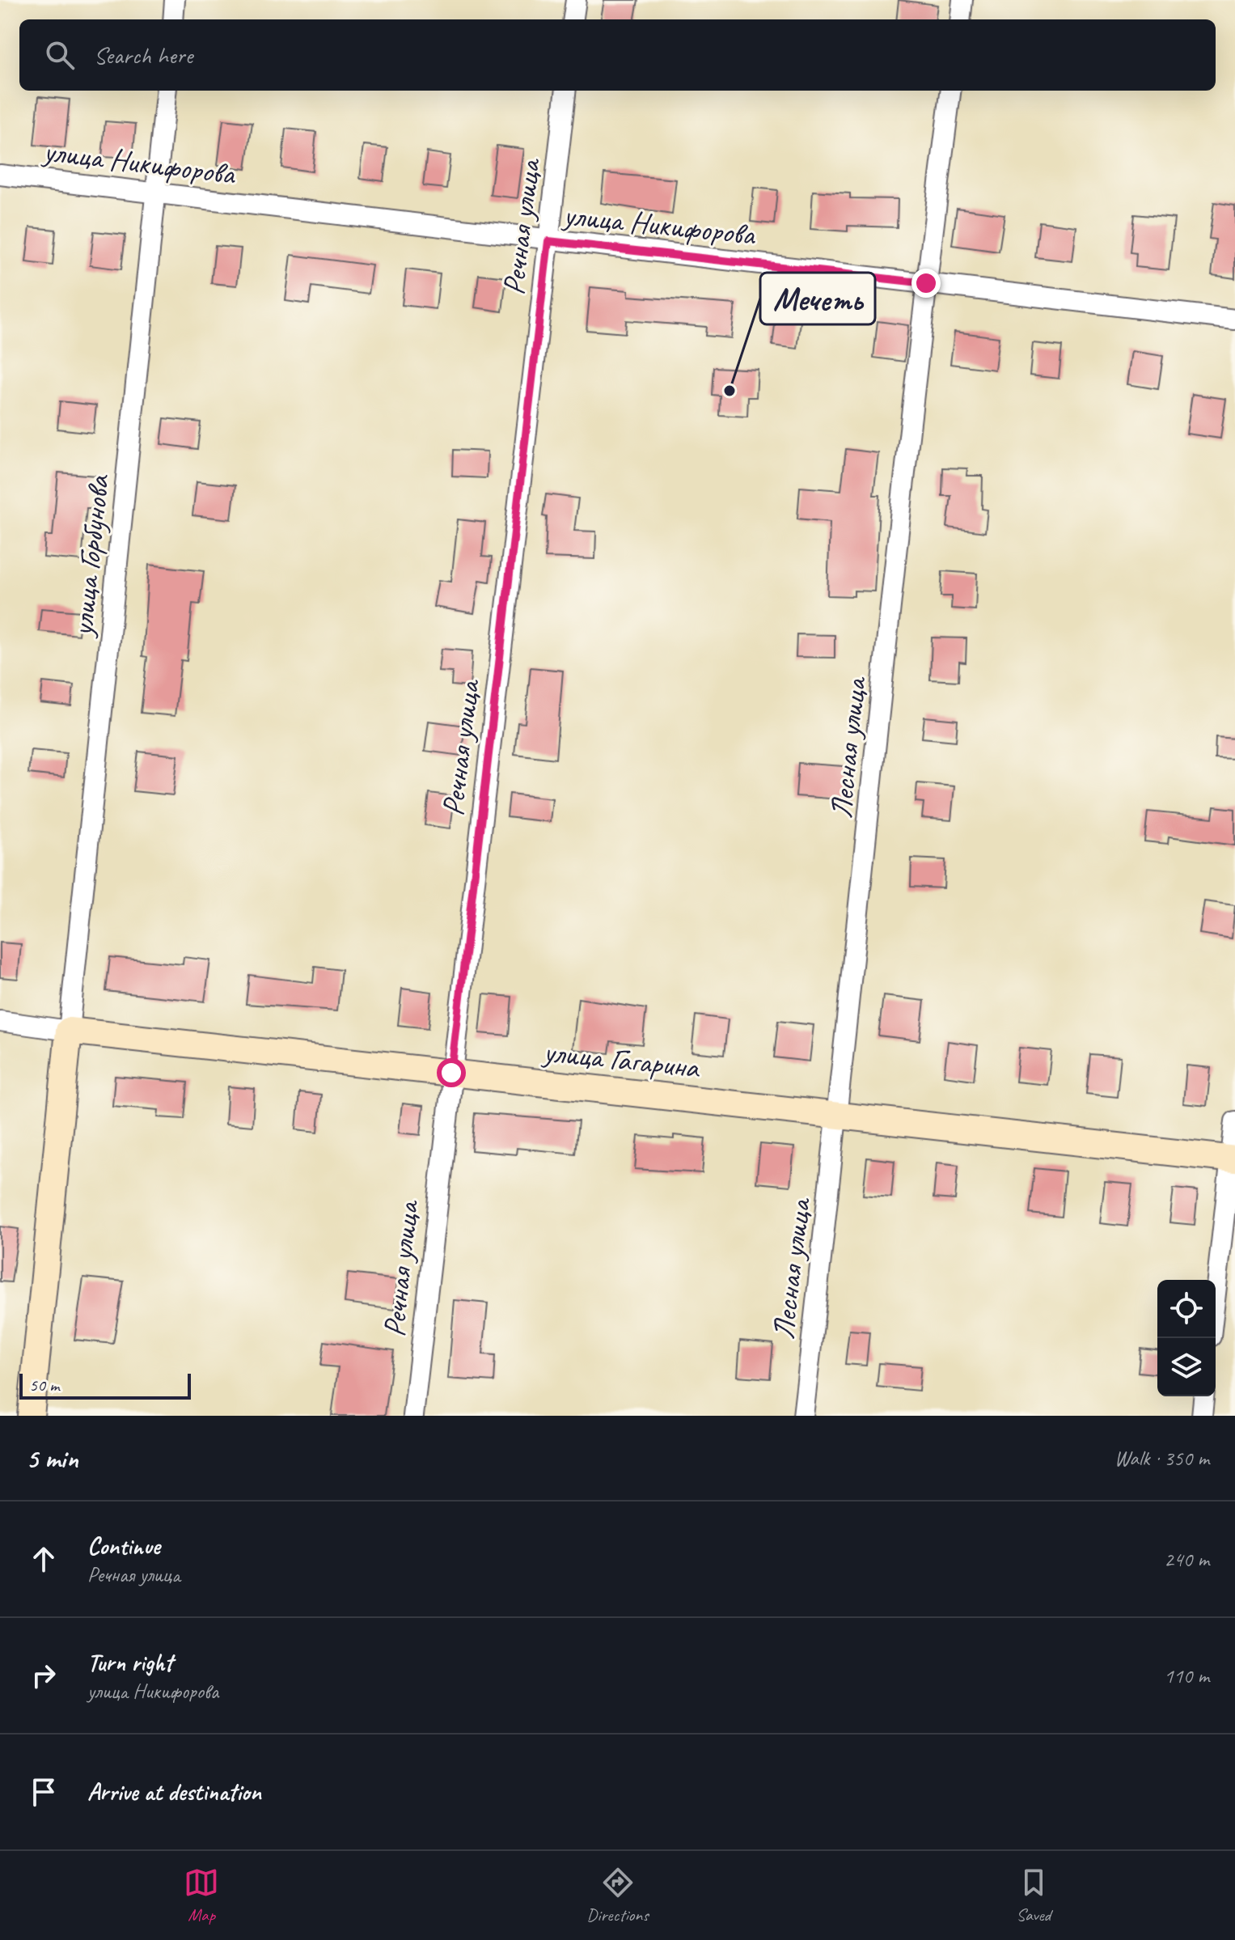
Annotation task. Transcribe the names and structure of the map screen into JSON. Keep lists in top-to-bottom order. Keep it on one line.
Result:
{"streets":{"main road":["улица Гагарина"],"street":["улица Никифорова","Речная улица","улица Горбунова","Лесная улица"]},"crossings":[["улица Никифорова","Речная улица"],["улица Никифорова","улица Горбунова"],["улица Никифорова","Лесная улица"],["Речная улица","улица Гагарина"],["улица Горбунова","улица Гагарина"],["Лесная улица","улица Гагарина"]],"places":["Мечеть"],"scale_bar":"50 m","page":{"search":"Search here","scale":"50 m","heading":["5 min","Walk · 350 m"],"list":[["Continue","Речная улица","240 m"],["Turn right","улица Никифорова","110 m"],"Arrive at destination"],"nav":["Map","Directions","Saved"]}}
